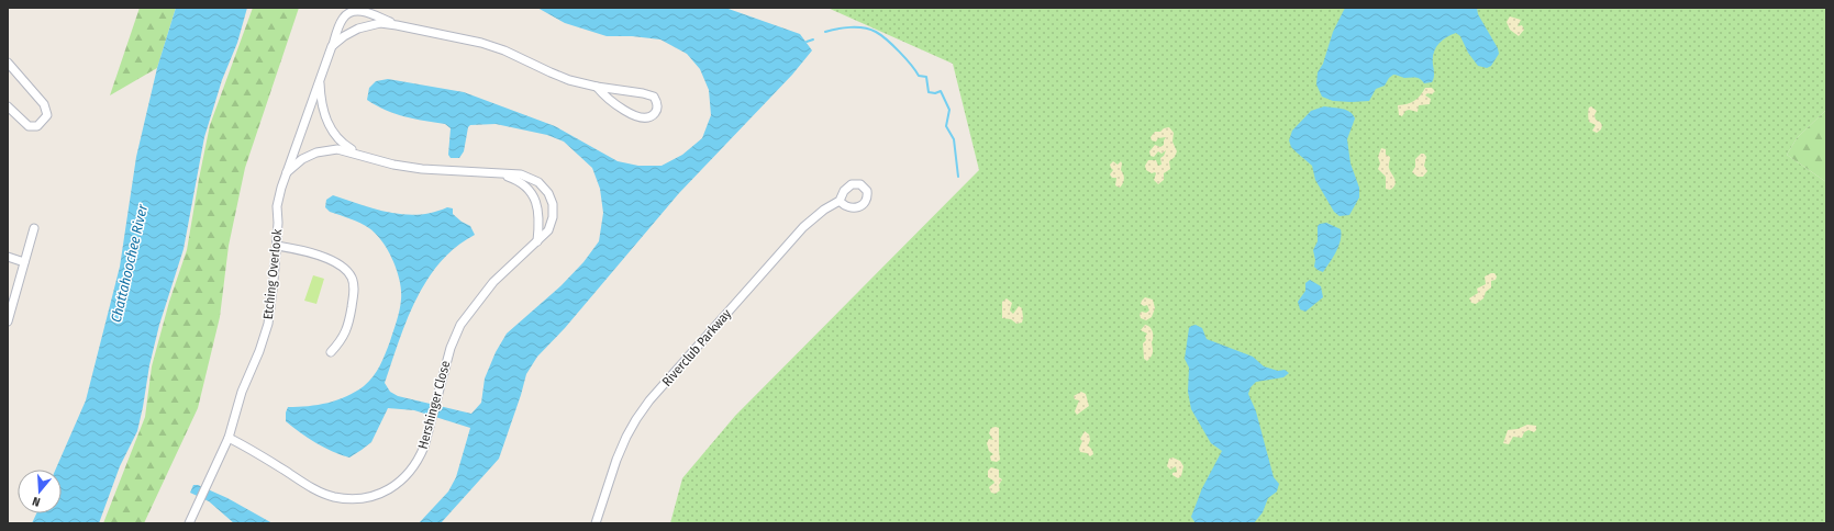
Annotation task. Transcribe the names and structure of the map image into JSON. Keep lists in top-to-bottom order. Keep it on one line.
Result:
{"streets":{"street":["Etching Overlook","Riverclub Parkway","Hershinger Close"]},"crossings":[["Etching Overlook","Hershinger Close"]],"water":["Chattahoochee River"],"north":"bottom"}
